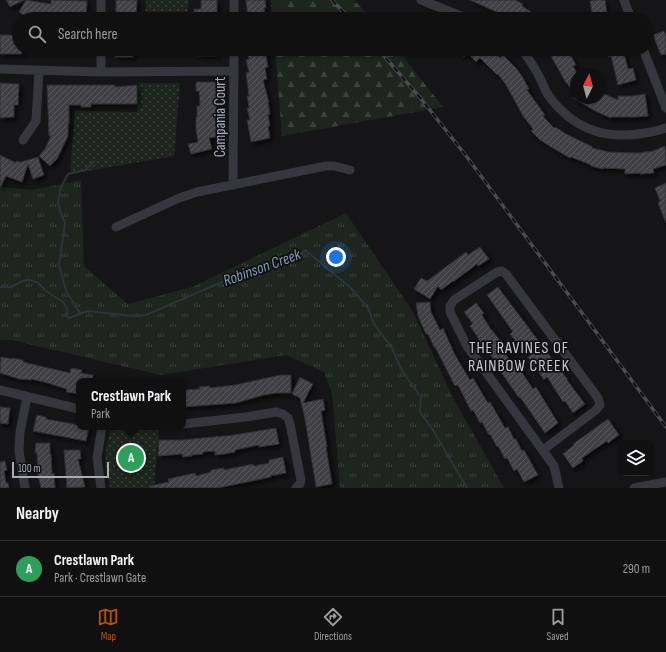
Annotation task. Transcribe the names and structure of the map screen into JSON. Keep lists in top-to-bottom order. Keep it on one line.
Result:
{"streets":{"street":["Campania Court"]},"districts":["THE RAVINES OF RAINBOW CREEK"],"water":["Robinson Creek"],"scale_bar":"100 m","north":"top","page":{"search":"Search here","popup":["Crestlawn Park","Park"],"pins":"A","scale":"100 m","heading":"Nearby","list":[{"mark":"A","name":"Crestlawn Park","note":"Park · Crestlawn Gate","value":"290 m"}],"nav":["Map","Directions","Saved"]}}
